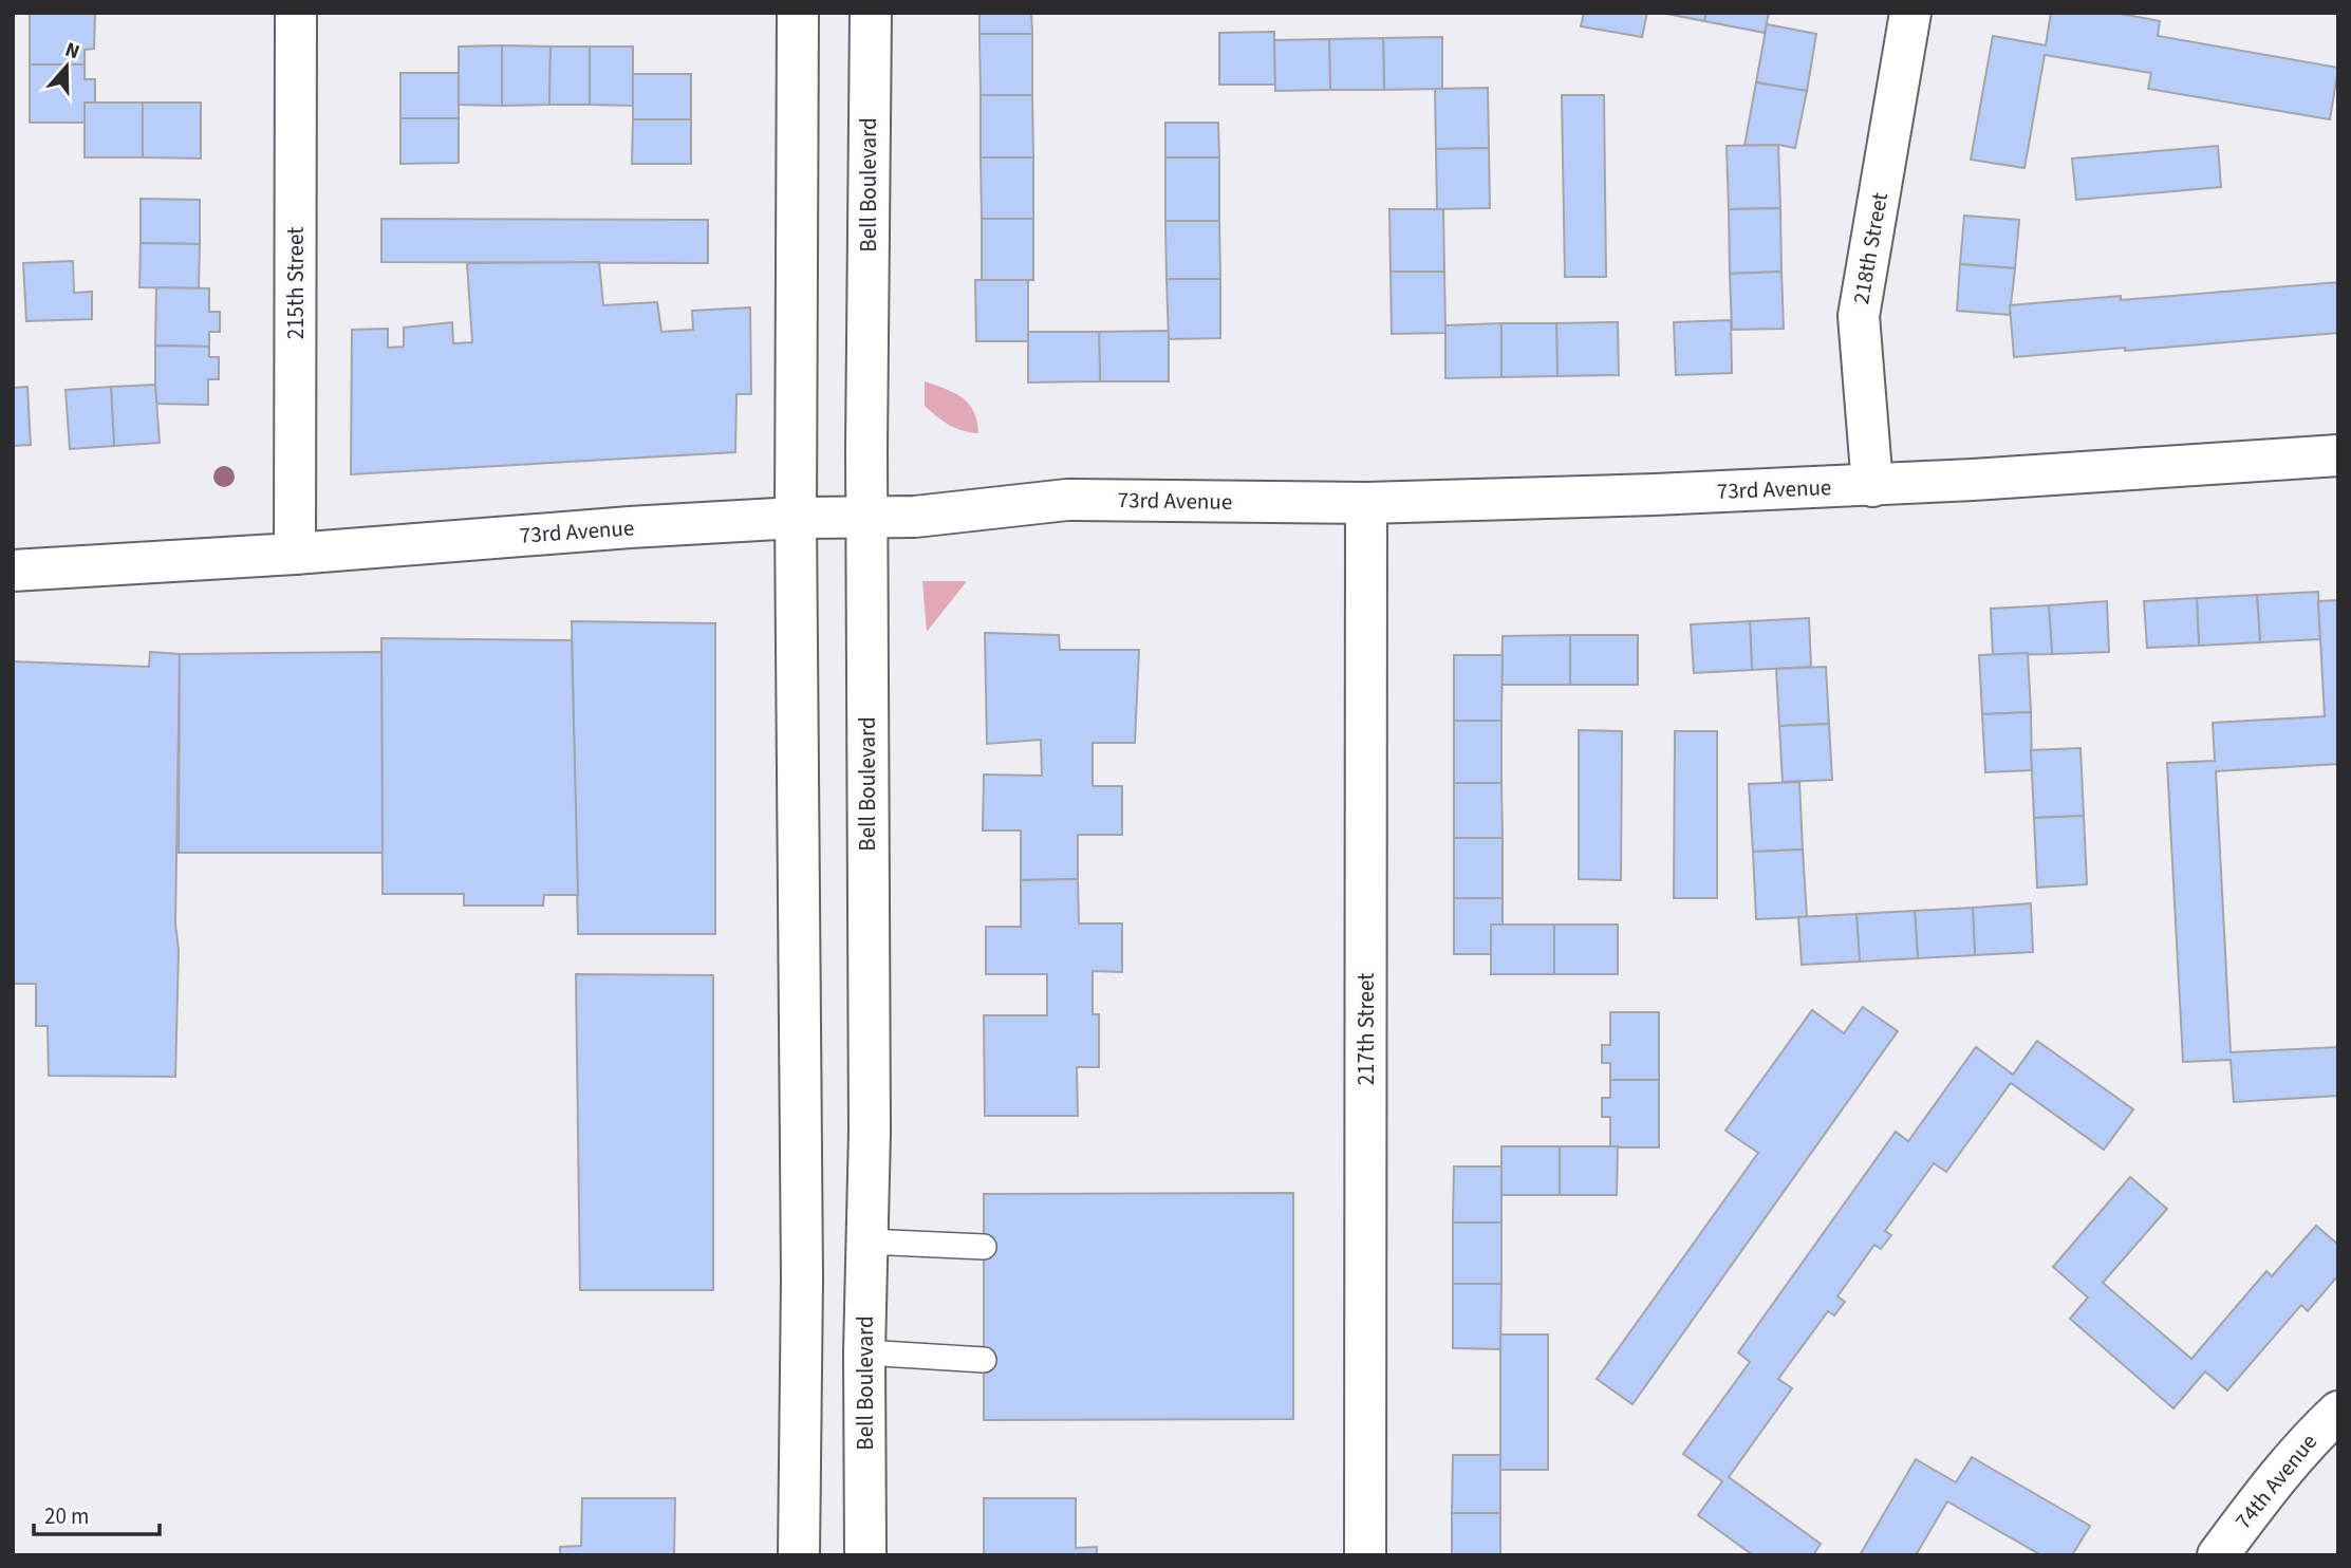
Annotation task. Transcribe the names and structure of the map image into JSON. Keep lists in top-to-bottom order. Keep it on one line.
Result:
{"streets":{"street":["Bell Boulevard","218th Street","215th Street","73rd Avenue","217th Street","74th Avenue"]},"crossings":[["Bell Boulevard","73rd Avenue"],["218th Street","73rd Avenue"],["215th Street","73rd Avenue"],["73rd Avenue","217th Street"]],"scale_bar":"20 m","north":"top"}
